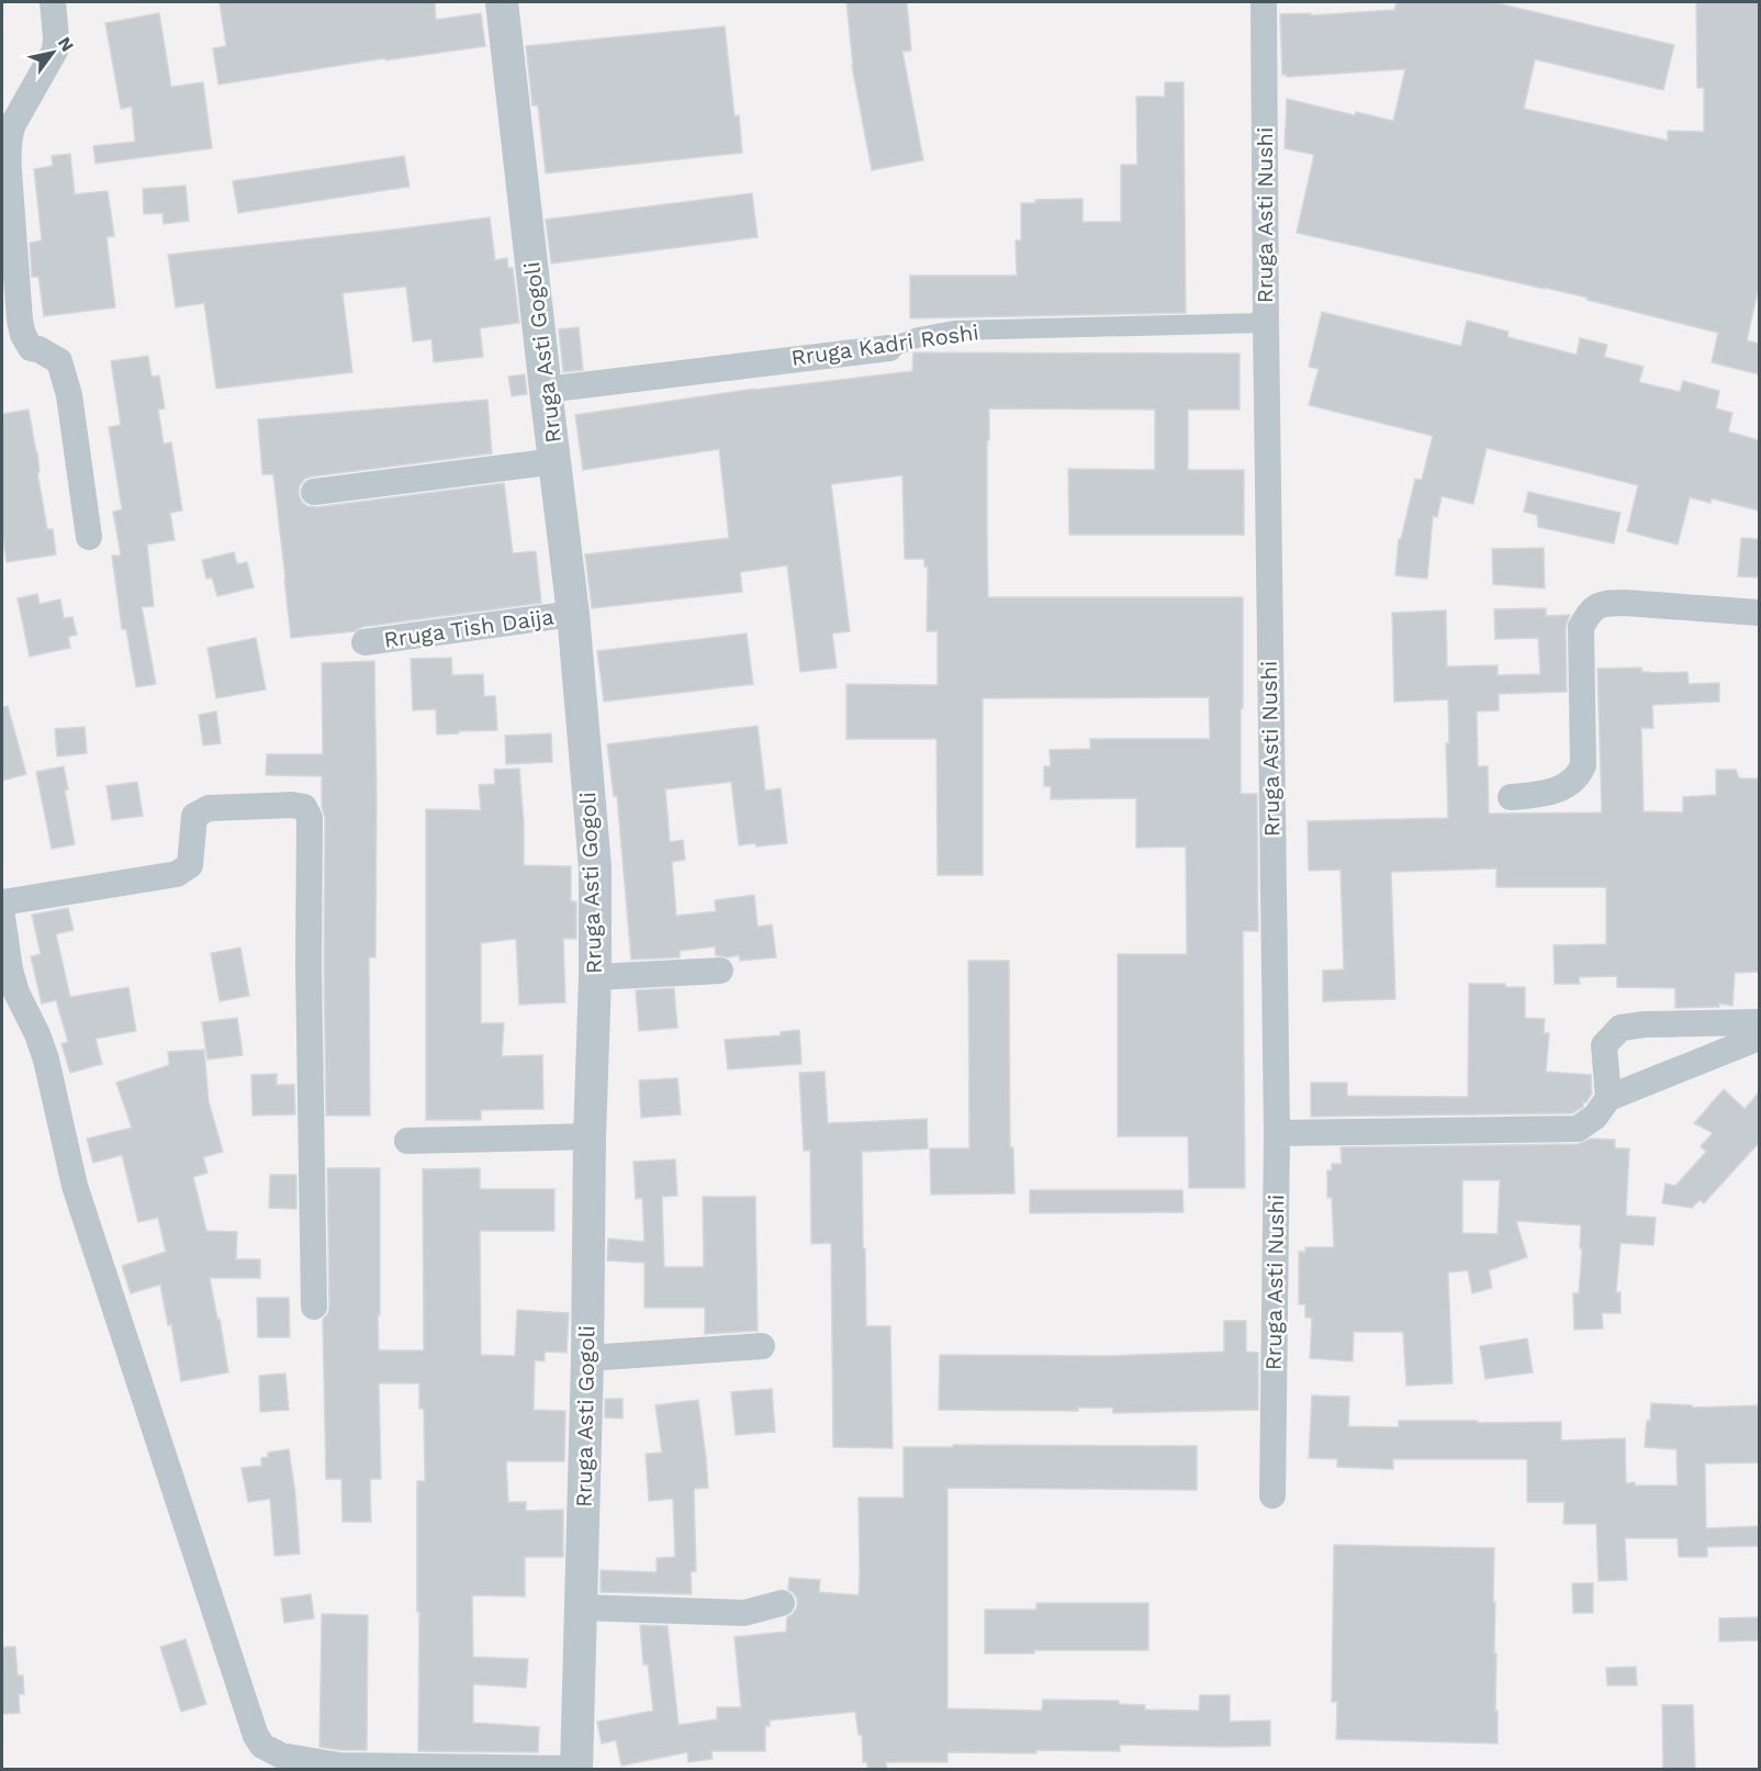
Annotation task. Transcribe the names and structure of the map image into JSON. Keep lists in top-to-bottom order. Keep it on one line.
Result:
{"streets":{"street":["Rruga Asti Nushi","Rruga Kadri Roshi","Rruga Asti Gogoli","Rruga Tish Daija"]},"crossings":[["Rruga Asti Nushi","Rruga Kadri Roshi"],["Rruga Kadri Roshi","Rruga Asti Gogoli"],["Rruga Asti Gogoli","Rruga Tish Daija"]],"north":"top right"}
